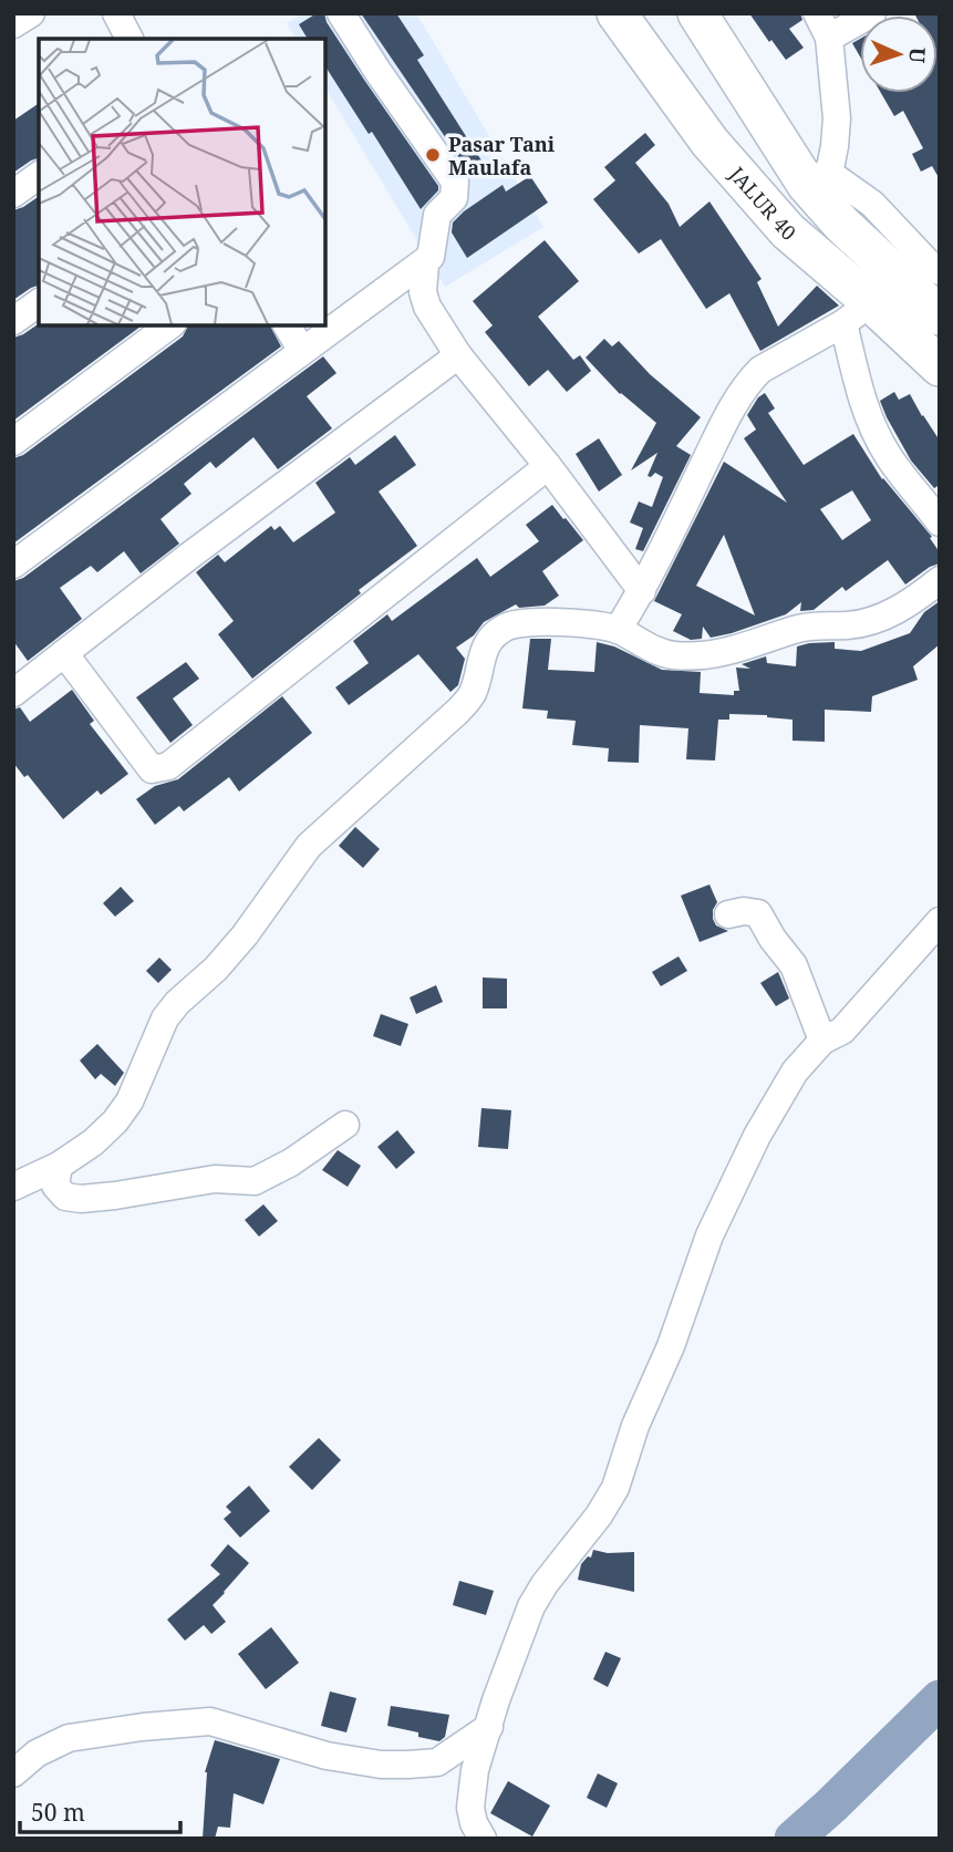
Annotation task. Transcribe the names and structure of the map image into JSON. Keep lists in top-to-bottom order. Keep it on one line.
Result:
{"streets":{"highway":["JALUR 40"]},"places":["Pasar Tani Maulafa"],"scale_bar":"50 m","north":"right"}
